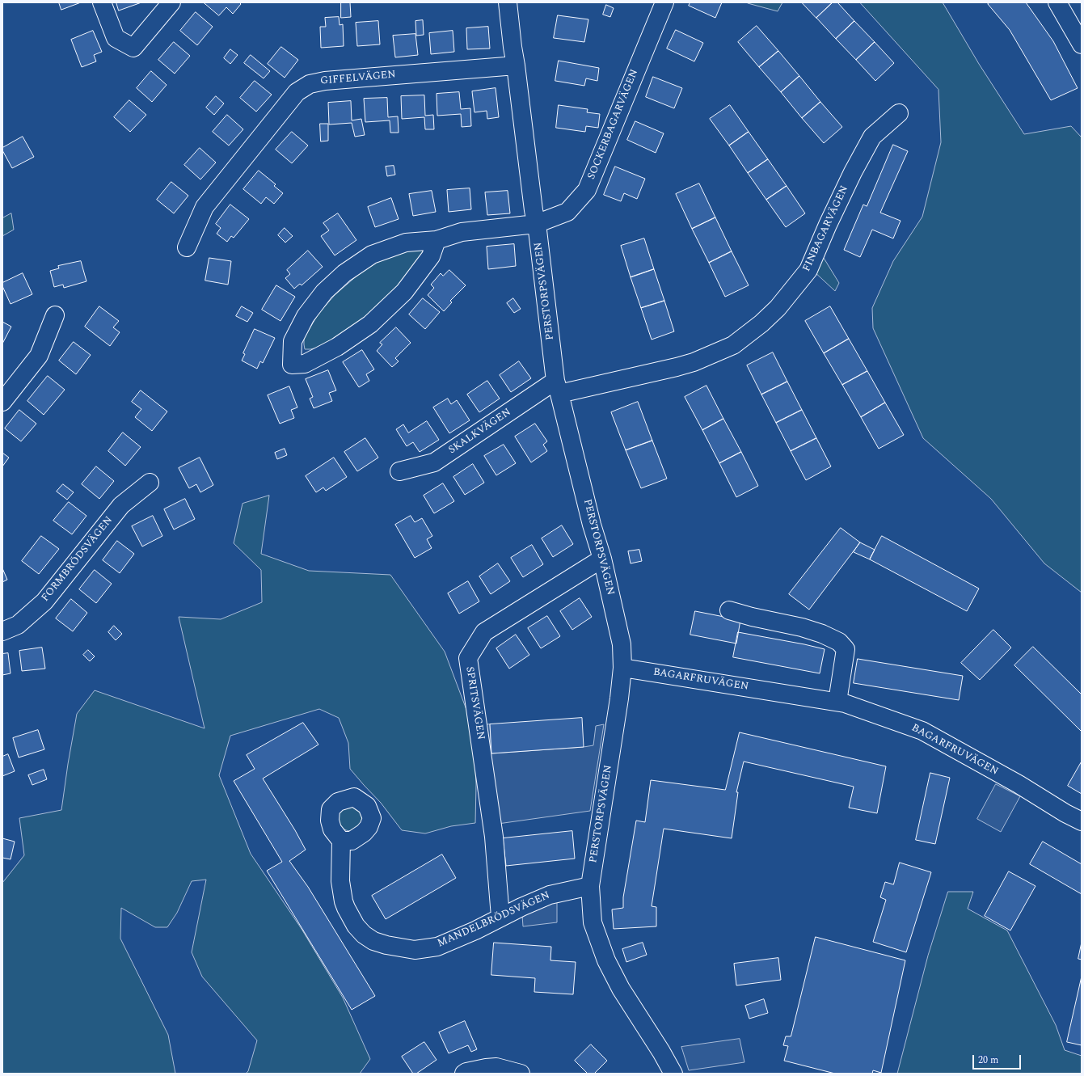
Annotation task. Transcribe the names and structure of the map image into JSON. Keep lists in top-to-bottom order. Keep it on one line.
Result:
{"streets":{"street":["GIFFELVÄGEN","SOCKERBAGARVÄGEN","FINBAGARVÄGEN","PERSTORPSVÄGEN","SKALKVÄGEN","FORMBRÖDSVÄGEN","BAGARFRUVÄGEN","SPRITSVÄGEN","MANDELBRÖDSVÄGEN"]},"crossings":[["GIFFELVÄGEN","PERSTORPSVÄGEN"],["SOCKERBAGARVÄGEN","PERSTORPSVÄGEN"],["FINBAGARVÄGEN","PERSTORPSVÄGEN"],["FINBAGARVÄGEN","SKALKVÄGEN"],["PERSTORPSVÄGEN","SKALKVÄGEN"],["PERSTORPSVÄGEN","BAGARFRUVÄGEN"],["PERSTORPSVÄGEN","SPRITSVÄGEN"],["PERSTORPSVÄGEN","MANDELBRÖDSVÄGEN"],["SPRITSVÄGEN","MANDELBRÖDSVÄGEN"]],"scale_bar":"20 m"}
